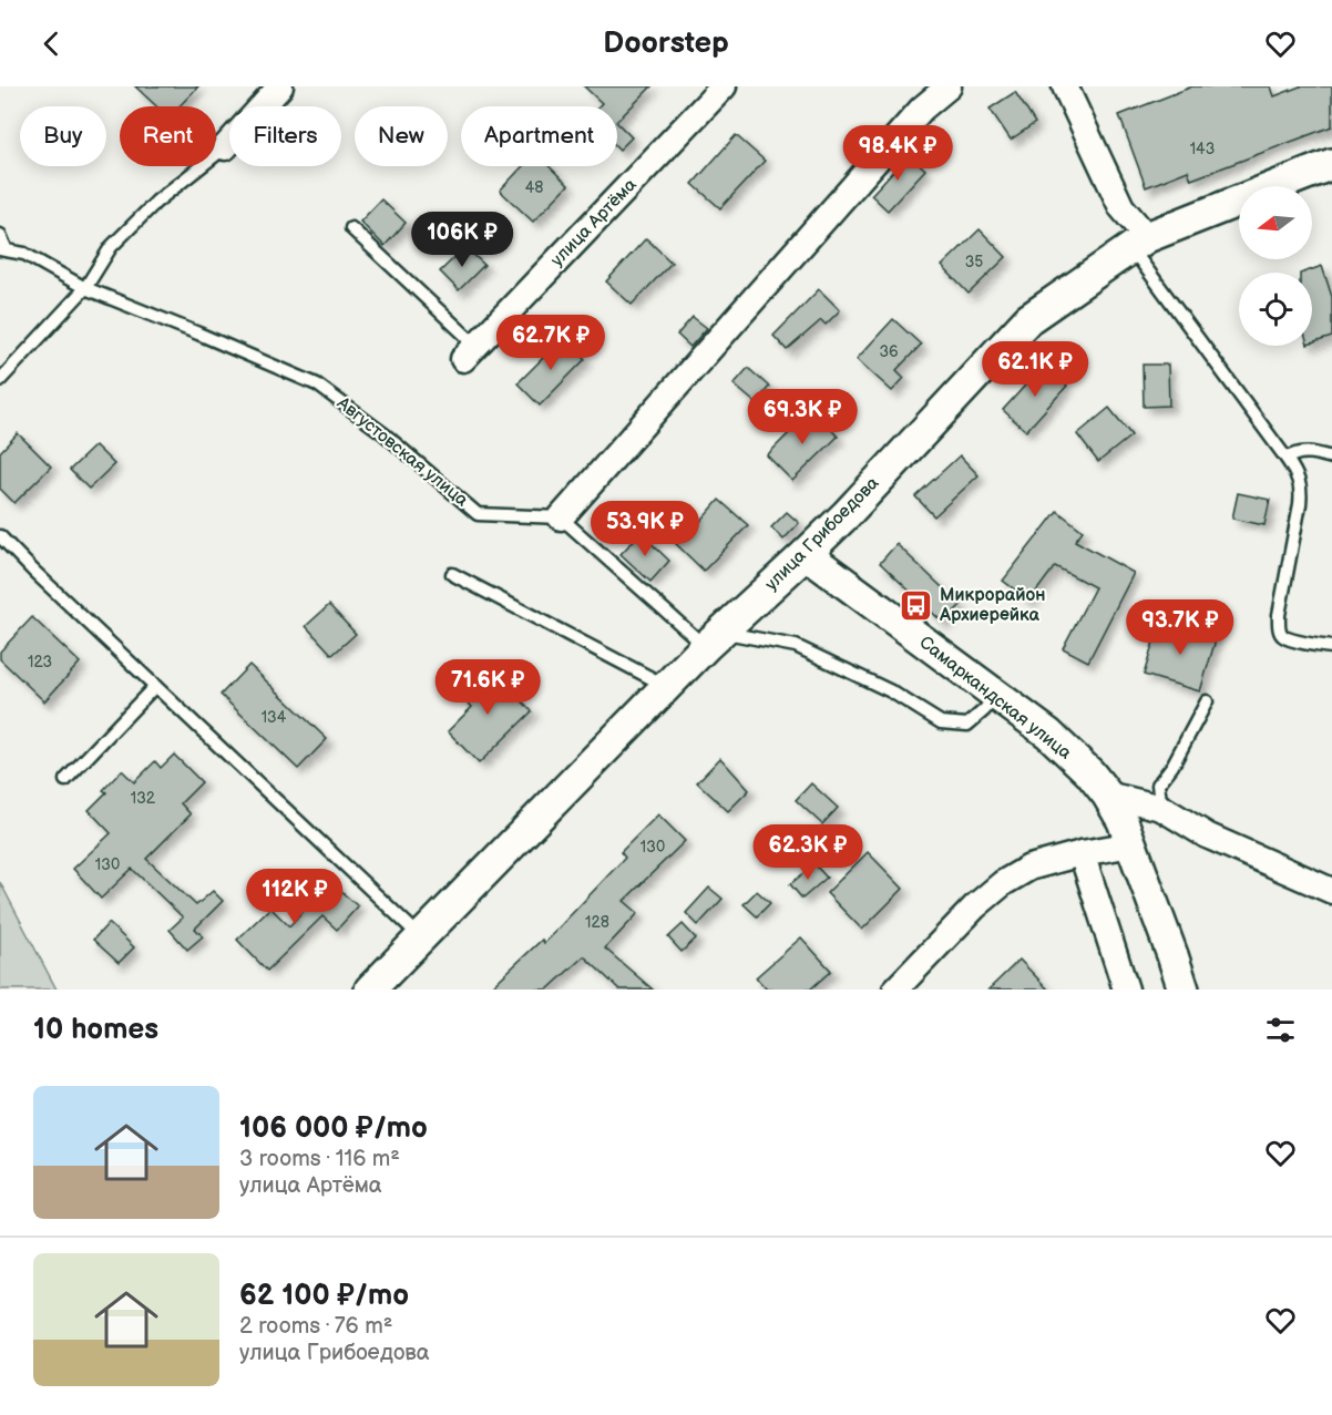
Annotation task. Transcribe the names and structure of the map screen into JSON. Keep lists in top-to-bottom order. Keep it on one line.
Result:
{"streets":{"street":["улица Артёма","улица Грибоедова","Самаркандская улица"],"lane":["Августовская улица"]},"crossings":[["улица Грибоедова","Самаркандская улица"]],"places":{"bus stop":["Микрорайон Архиерейка"]},"house_numbers":["143","48","35","36","123","134","132","130","130","128"],"north":"left","page":{"header":"Doorstep","chip":["Buy","Rent","Filters","New","Apartment"],"price":["98.4K ₽","106K ₽","62.7K ₽","62.1K ₽","69.3K ₽","53.9K ₽","93.7K ₽","71.6K ₽","62.3K ₽","112K ₽"],"heading":"10 homes","list":[{"name":"106 000 ₽/mo","note":"3 rooms · 116 m² · улица Артёма"},{"name":"62 100 ₽/mo","note":"2 rooms · 76 m² · улица Грибоедова"}]}}
